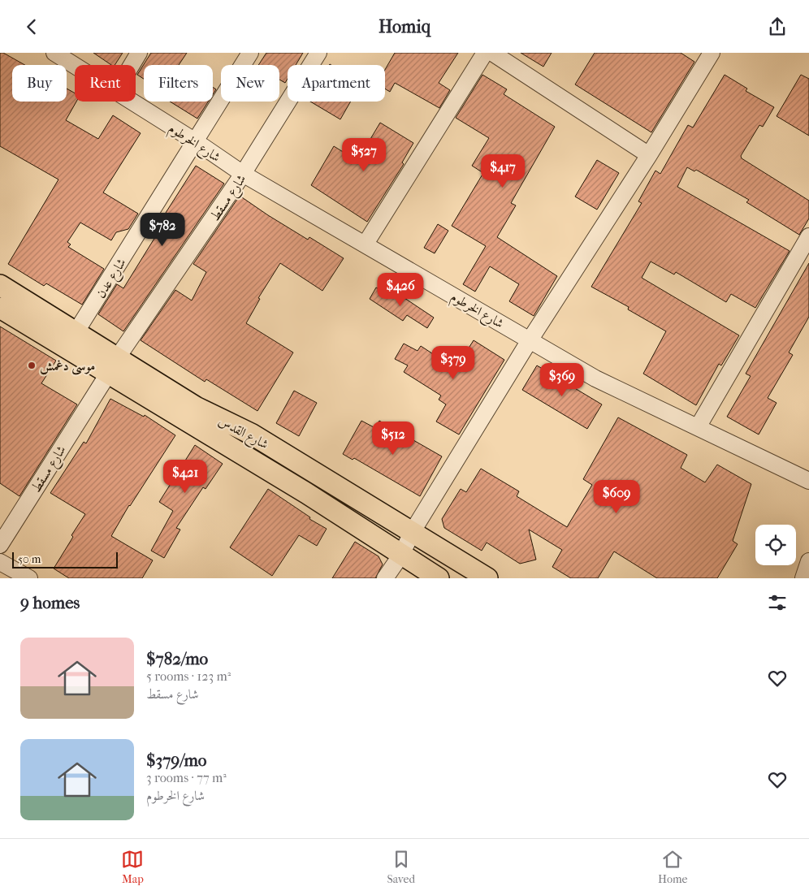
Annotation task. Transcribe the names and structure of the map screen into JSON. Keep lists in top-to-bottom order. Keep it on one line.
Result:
{"streets":{"main road":["شارع القدس"],"street":["شارع الخرطوم","شارع مسقط","شارع عدن"]},"crossings":[["شارع الخرطوم","شارع مسقط"],["شارع الخرطوم","شارع عدن"],["شارع مسقط","شارع القدس"],["شارع عدن","شارع القدس"]],"places":["موسى دغمش"],"scale_bar":"50 m","page":{"header":"Homiq","chip":["Buy","Rent","Filters","New","Apartment"],"price":["$527","$417","$782","$426","$379","$369","$512","$421","$609"],"scale":"50 m","heading":"9 homes","list":[{"name":"$782/mo","note":"5 rooms · 123 m² · شارع مسقط"},{"name":"$379/mo","note":"3 rooms · 77 m² · شارع الخرطوم"}],"tabs":["Map","Saved","Home"]}}
